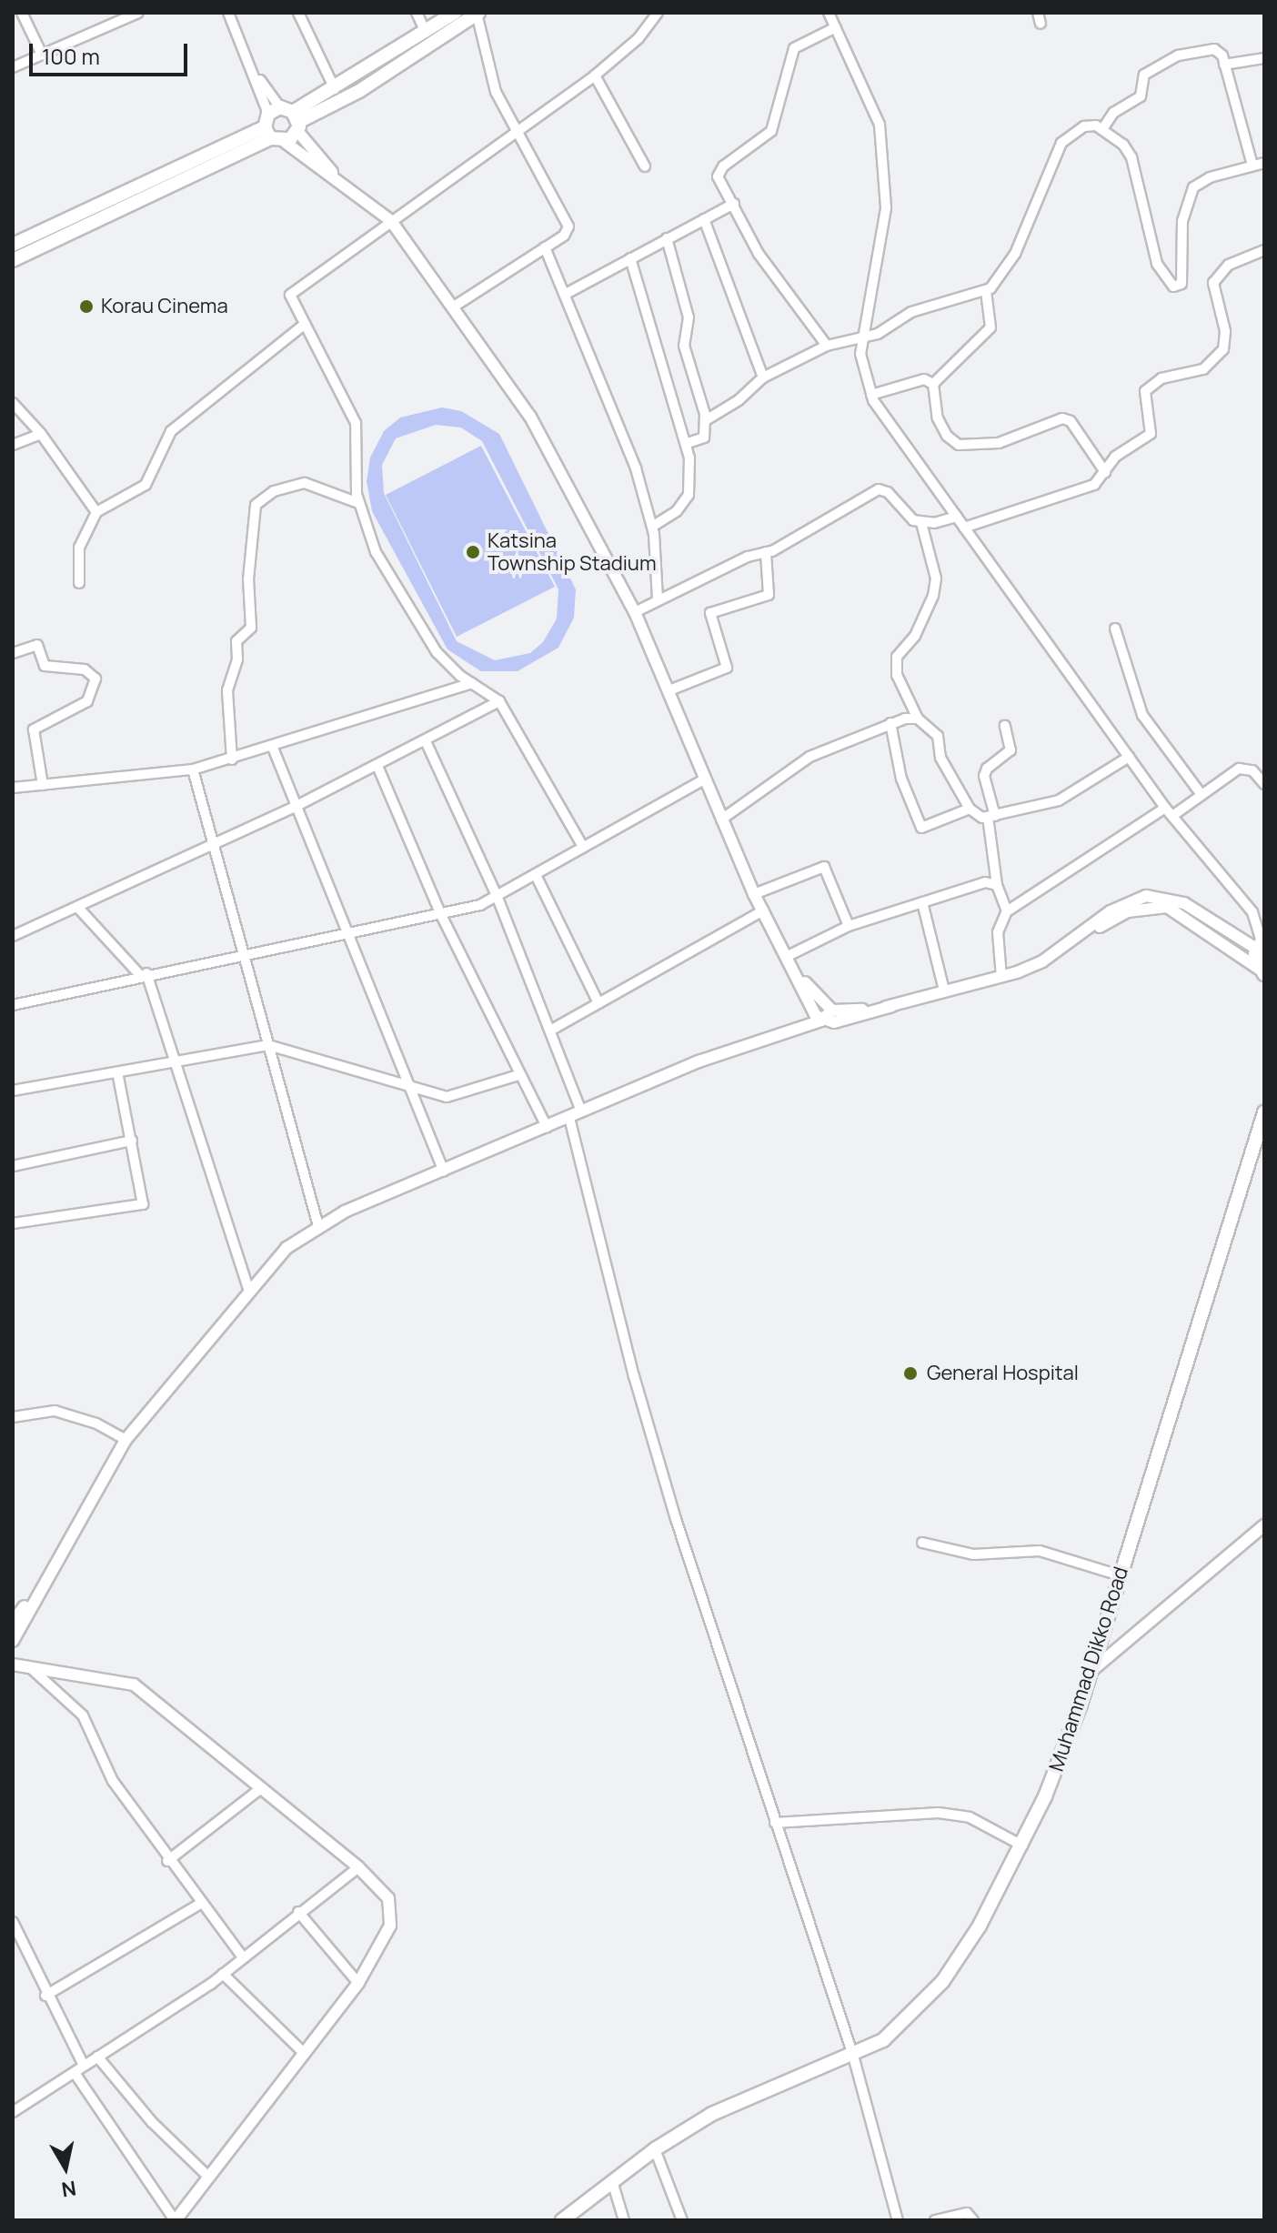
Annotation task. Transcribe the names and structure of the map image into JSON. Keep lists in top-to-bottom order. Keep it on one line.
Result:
{"streets":{"main road":["Muhammad Dikko Road"]},"places":["Korau Cinema","Katsina Township Stadium","General Hospital"],"scale_bar":"100 m","north":"bottom"}
